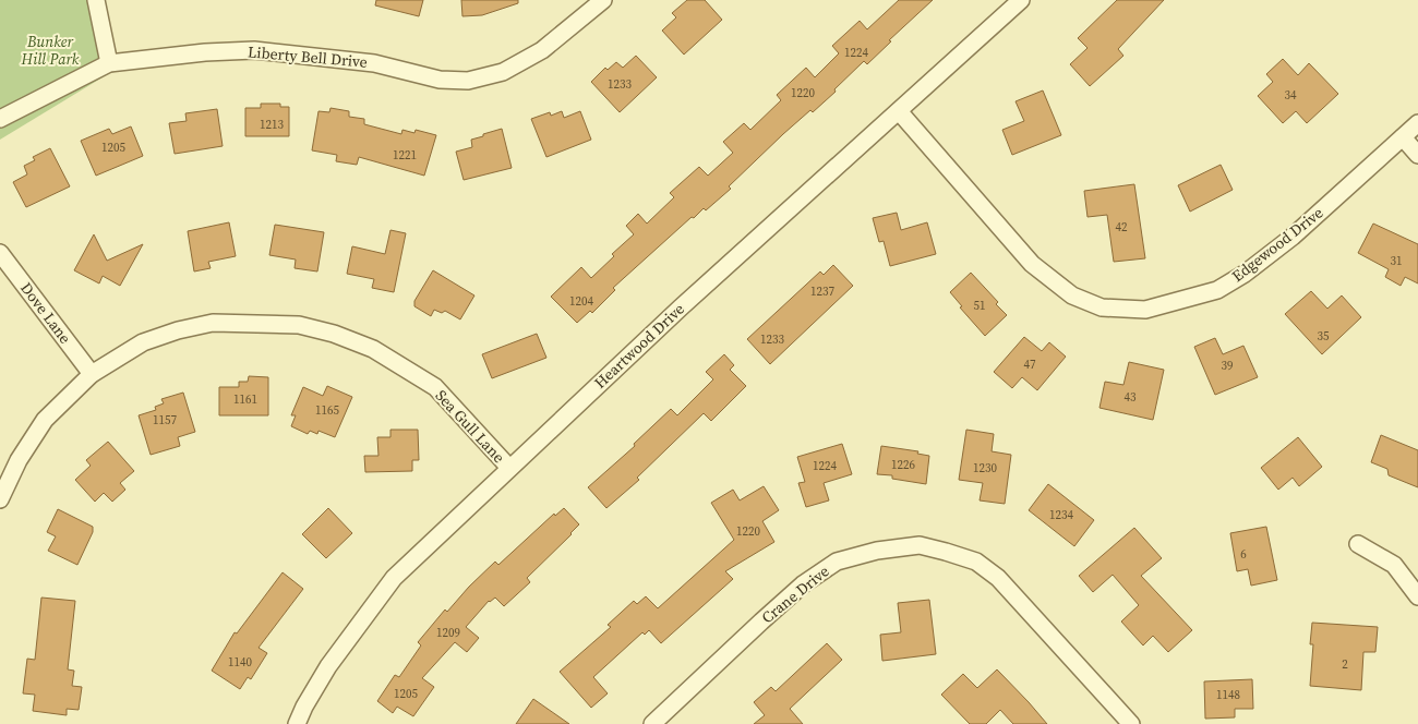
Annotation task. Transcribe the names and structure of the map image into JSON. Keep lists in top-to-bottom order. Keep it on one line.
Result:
{"streets":{"street":["Liberty Bell Drive","Edgewood Drive","Dove Lane","Heartwood Drive","Sea Gull Lane","Crane Drive"]},"crossings":[["Edgewood Drive","Heartwood Drive"],["Dove Lane","Sea Gull Lane"],["Heartwood Drive","Sea Gull Lane"]],"parks":["Bunker Hill Park"],"house_numbers":["1224","1233","1220","34","1213","1205","1221","42","31","1237","1204","51","35","1233","47","39","43","1161","1165","1157","1226","1224","1230","1234","1220","6","1209","1140","2","1205","1148"]}
